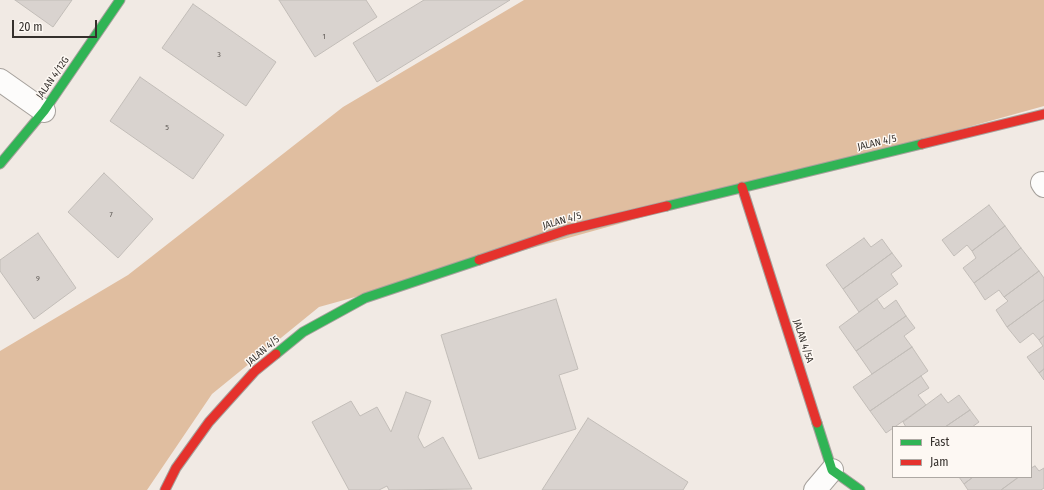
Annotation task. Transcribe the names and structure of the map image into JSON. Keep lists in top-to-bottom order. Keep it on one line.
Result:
{"streets":{"street":["JALAN 4/12G","JALAN 4/5","JALAN 4/5A"]},"crossings":[["JALAN 4/5","JALAN 4/5A"]],"house_numbers":["1","3","5","7","9"],"legend":["Fast","Jam"],"scale_bar":"20 m"}
